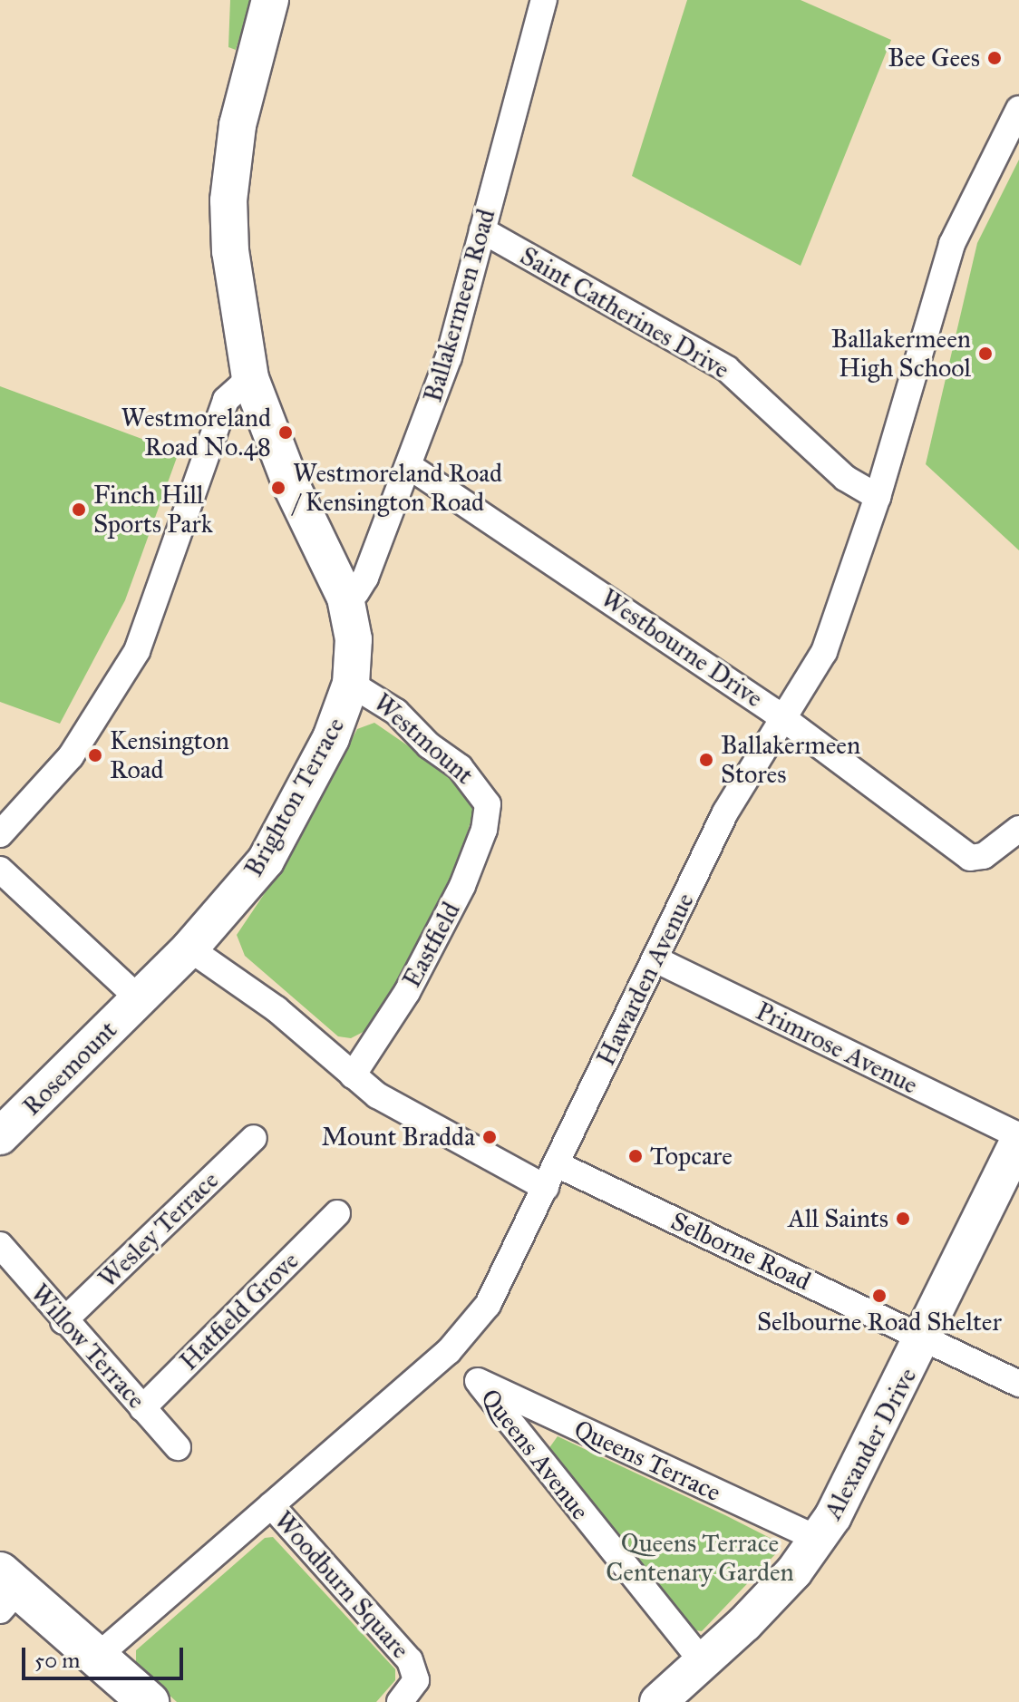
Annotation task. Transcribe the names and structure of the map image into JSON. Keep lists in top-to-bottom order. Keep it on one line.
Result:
{"streets":{"main road":["Brighton Terrace","Rosemount","Alexander Drive"],"street":["Ballakermeen Road","Saint Catherines Drive","Westbourne Drive","Westmount","Eastfield","Hawarden Avenue","Primrose Avenue","Wesley Terrace","Selborne Road","Hatfield Grove","Willow Terrace","Queens Avenue","Queens Terrace","Woodburn Square"]},"crossings":[["Ballakermeen Road","Saint Catherines Drive"],["Ballakermeen Road","Westbourne Drive"],["Ballakermeen Road","Brighton Terrace"],["Saint Catherines Drive","Hawarden Avenue"],["Westbourne Drive","Hawarden Avenue"],["Westmount","Brighton Terrace"],["Westmount","Eastfield"],["Brighton Terrace","Rosemount"],["Hawarden Avenue","Primrose Avenue"],["Hawarden Avenue","Selborne Road"],["Hawarden Avenue","Woodburn Square"],["Primrose Avenue","Alexander Drive"],["Wesley Terrace","Willow Terrace"],["Selborne Road","Alexander Drive"],["Hatfield Grove","Willow Terrace"],["Alexander Drive","Queens Avenue"],["Alexander Drive","Queens Terrace"],["Queens Avenue","Queens Terrace"]],"parks":["Queens Terrace Centenary Garden"],"places":["Bee Gees","Ballakermeen High School","Westmoreland Road No.48","Westmoreland Road / Kensington Road","Finch Hill Sports Park","Kensington Road","Ballakermeen Stores","Mount Bradda","Topcare","All Saints","Selbourne Road Shelter"],"scale_bar":"50 m"}
